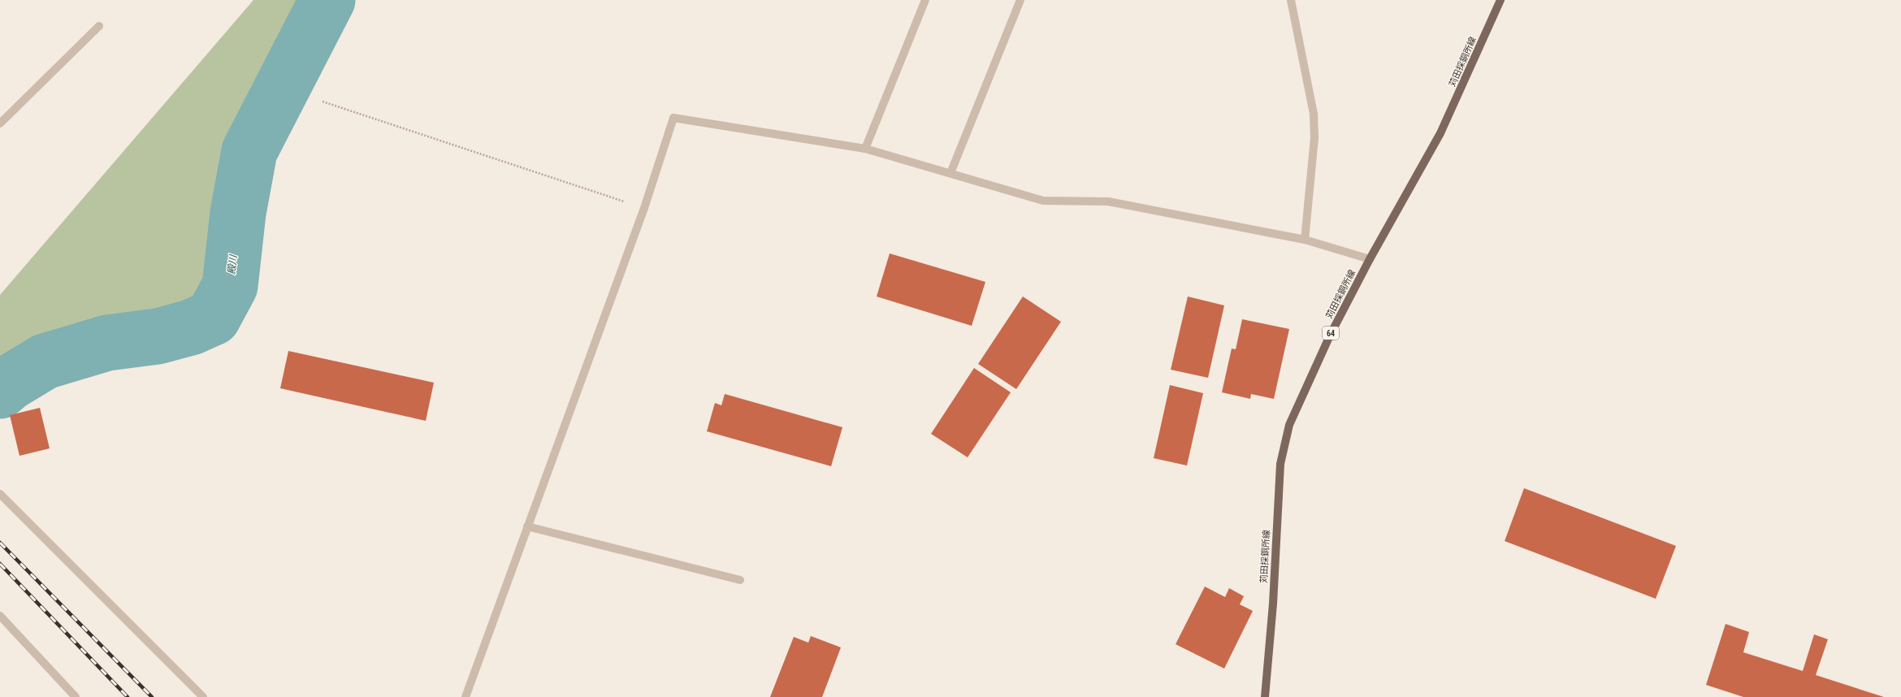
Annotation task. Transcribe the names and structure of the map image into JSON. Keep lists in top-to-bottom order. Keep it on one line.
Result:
{"streets":{"main road":["苅田採銅所線","64"]},"water":["殿川"]}
